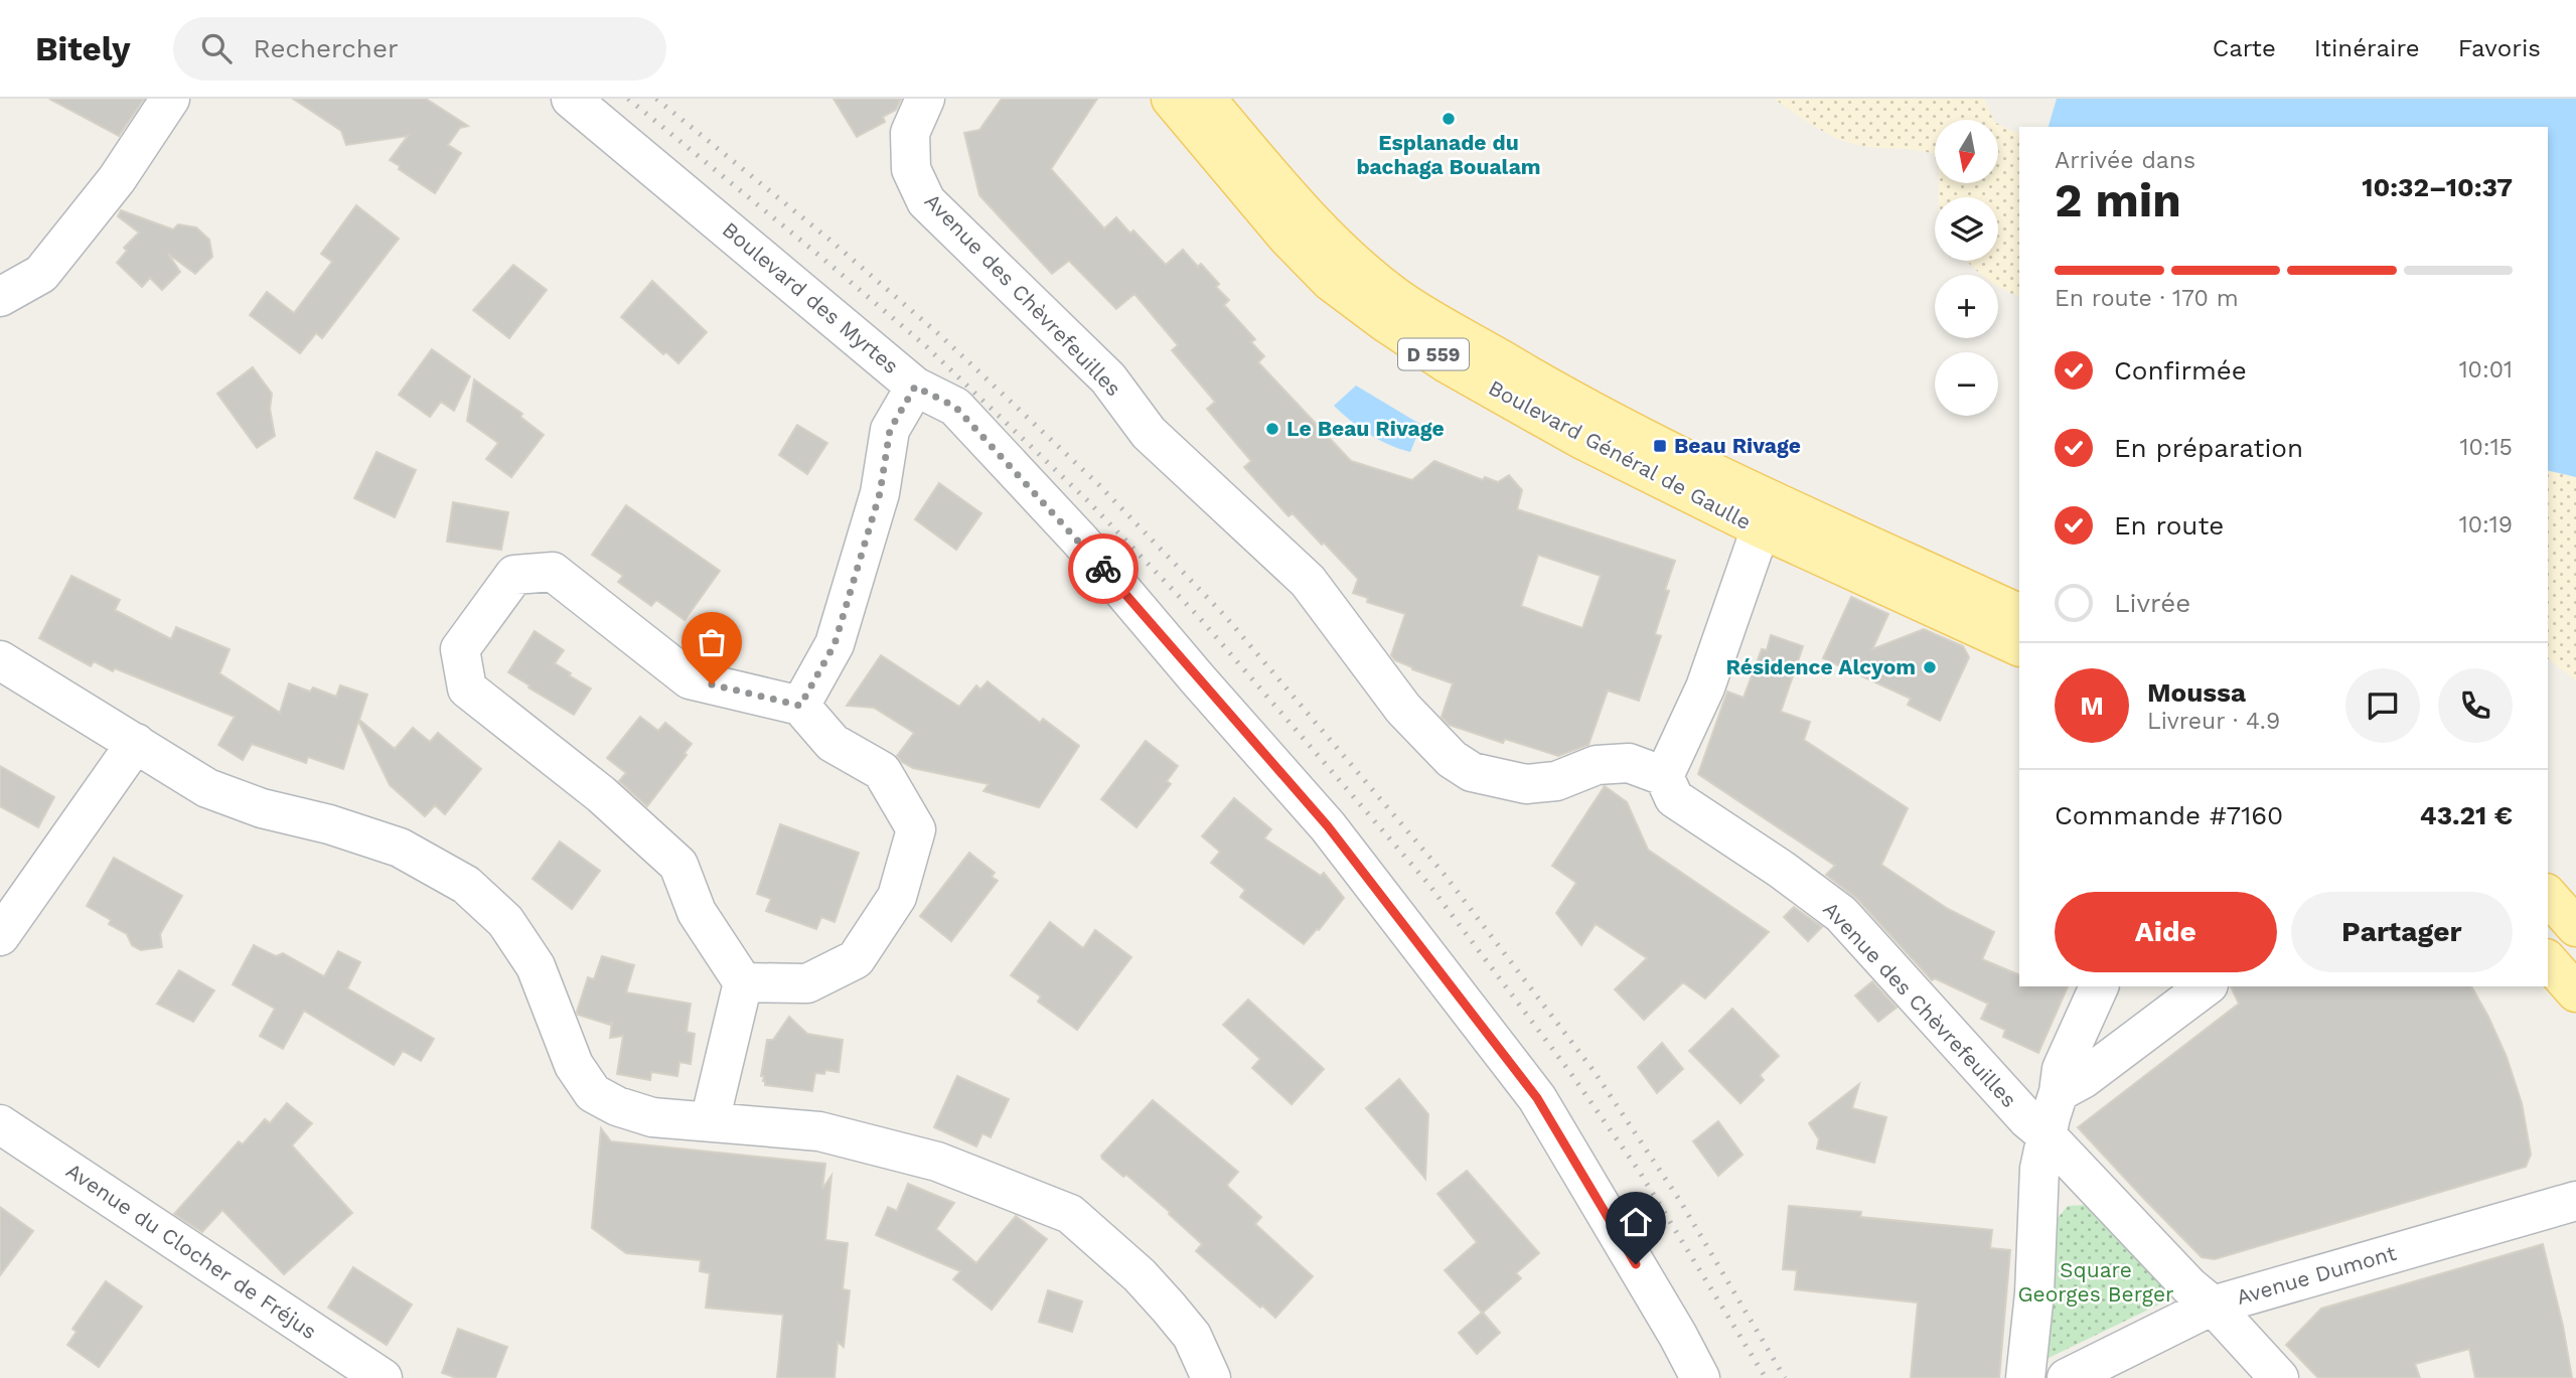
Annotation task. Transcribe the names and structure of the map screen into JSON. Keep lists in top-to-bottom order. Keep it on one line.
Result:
{"streets":{"main road":["D 559","Boulevard Général de Gaulle"],"street":["Avenue des Chèvrefeuilles","Boulevard des Myrtes","Avenue du Clocher de Fréjus","Avenue Dumont"]},"crossings":[["Avenue des Chèvrefeuilles","Avenue Dumont"]],"parks":["Square Georges Berger"],"places":{"other":["Esplanade du bachaga Boualam","Le Beau Rivage","Résidence Alcyom"],"transit":["Beau Rivage"]},"north":"bottom","page":{"header":"Bitely","search":"Rechercher","nav":["Carte","Itinéraire","Favoris"],"map_buttons":["+","−"],"heading":["2 min","Arrivée dans","10:32–10:37"],"panel":["Moussa","Livreur · 4.9","Commande #7160","43.21 €"],"bar":"En route · 170 m","list":[["Confirmée","10:01"],["En préparation","10:15"],["En route","10:19"],"Livrée"],"round":"M","buttons":["Aide","Partager"]}}
